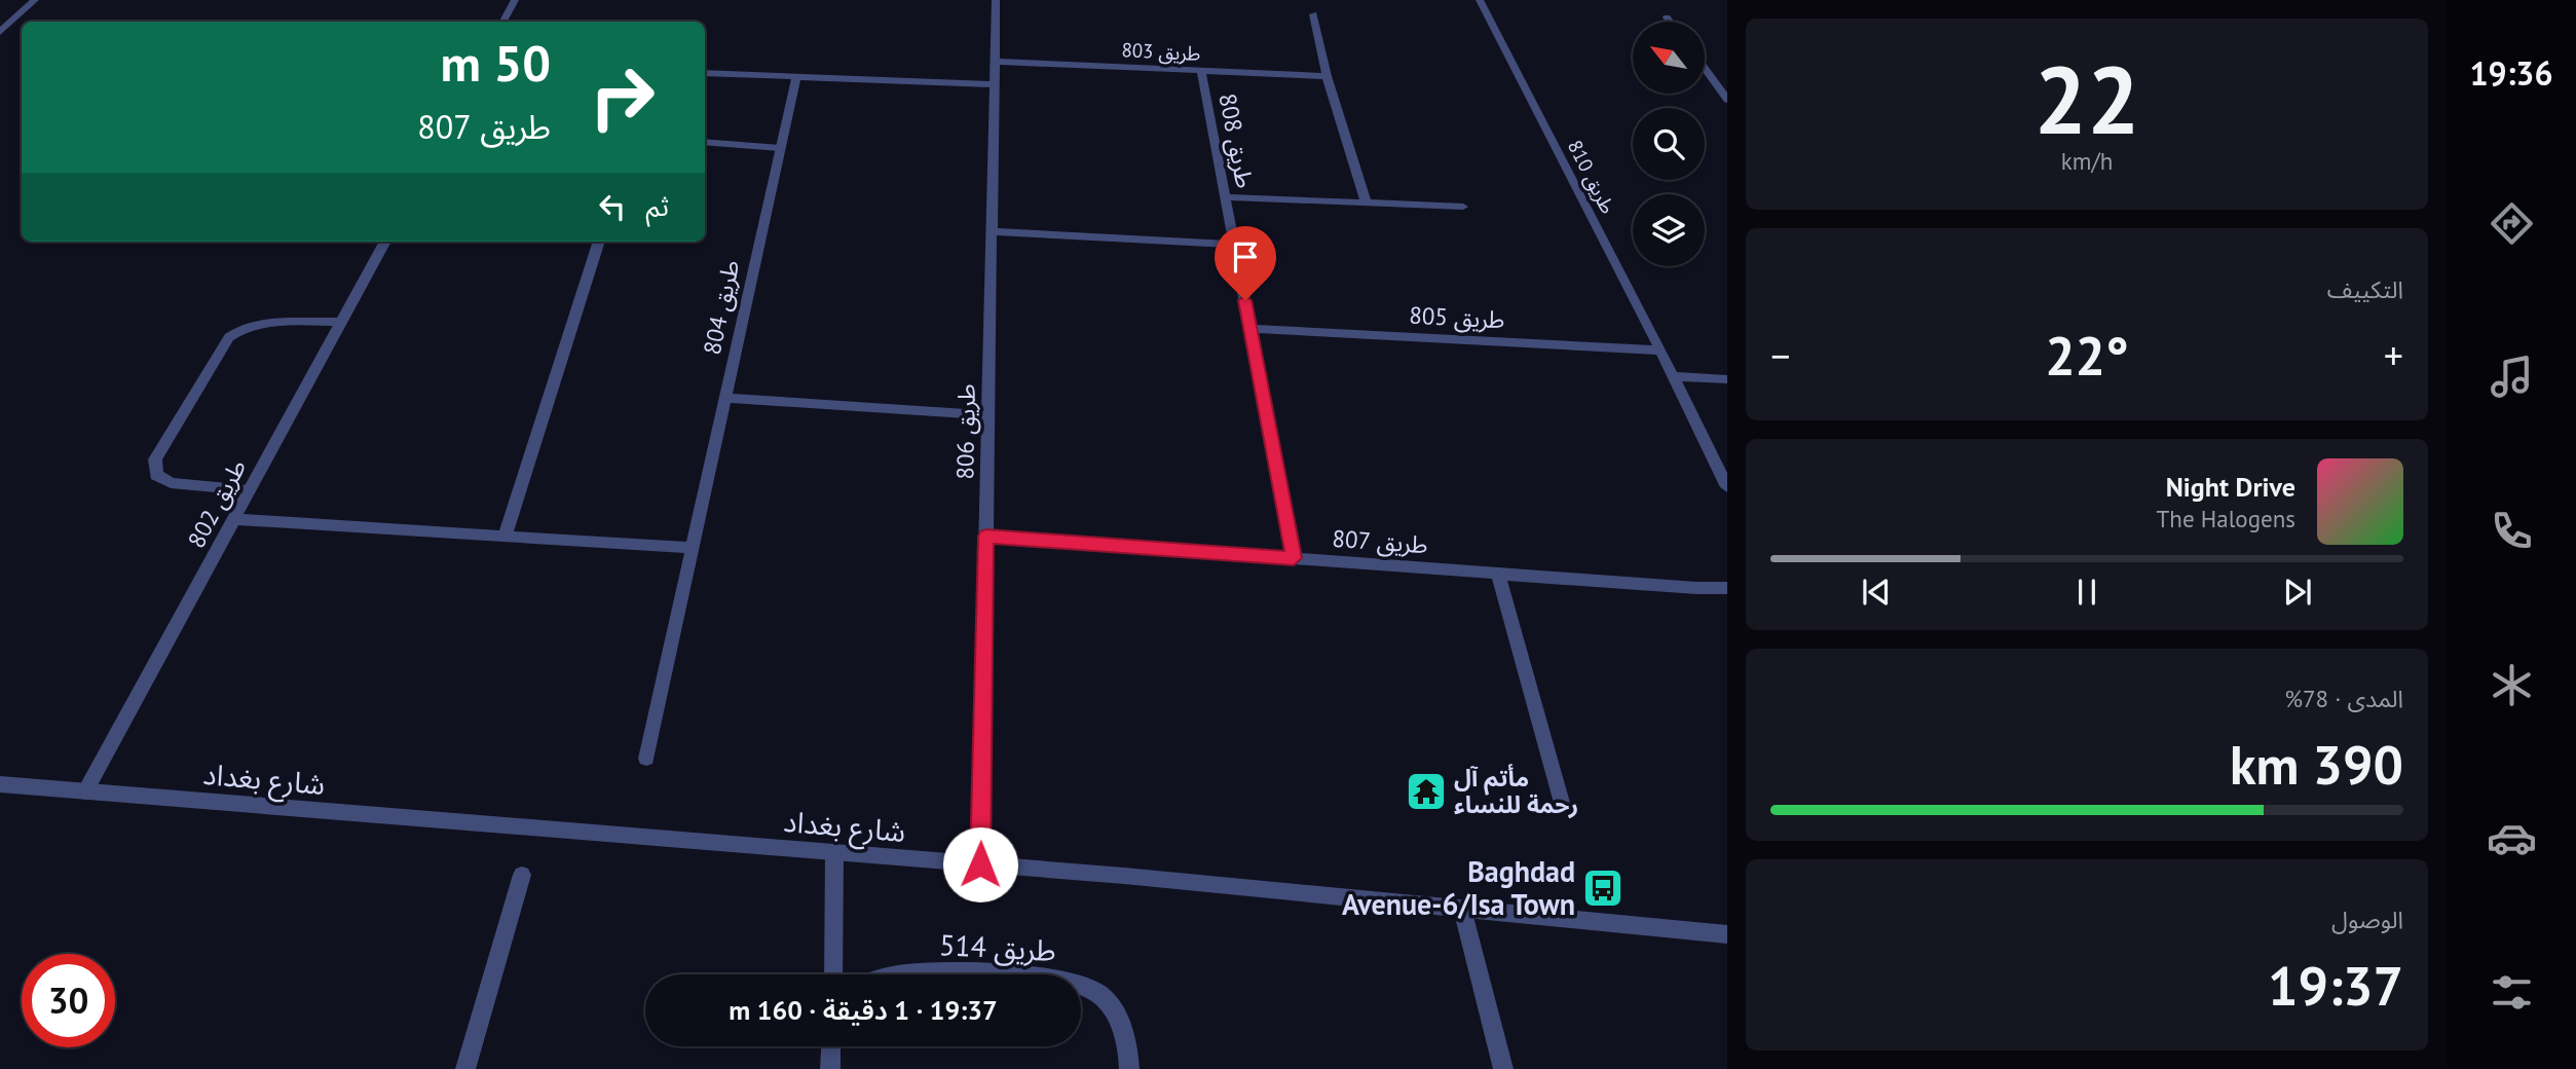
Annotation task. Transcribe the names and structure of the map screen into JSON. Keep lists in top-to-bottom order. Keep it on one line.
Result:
{"streets":{"street":["طريق 803","طريق 808","طريق 810","طريق 804","طريق 805","طريق 806","طريق 802","طريق 807","شارع بغداد","طريق 514"]},"crossings":[["طريق 803","طريق 808"],["طريق 803","طريق 806"],["طريق 808","طريق 805"],["طريق 808","طريق 807"],["طريق 810","طريق 805"],["طريق 806","طريق 807"],["طريق 806","شارع بغداد"],["طريق 802","شارع بغداد"]],"places":{"temple":["مأتم آل رحمة للنساء"],"bus stop":["Baghdad Avenue-6/Isa Town"]},"north":"top left","page":{"tabs":"19:36","tile":[["22","km/h"],"التكييف",["المدى · 78%","390 km"],["الوصول","19:37"]],"turn":["50 m","طريق 807"],"then":"ثم","heat":["−","22°","+"],"song":["Night Drive","The Halogens"],"limit":"30","trip":"19:37 · 1 دقيقة · 160 m"}}
